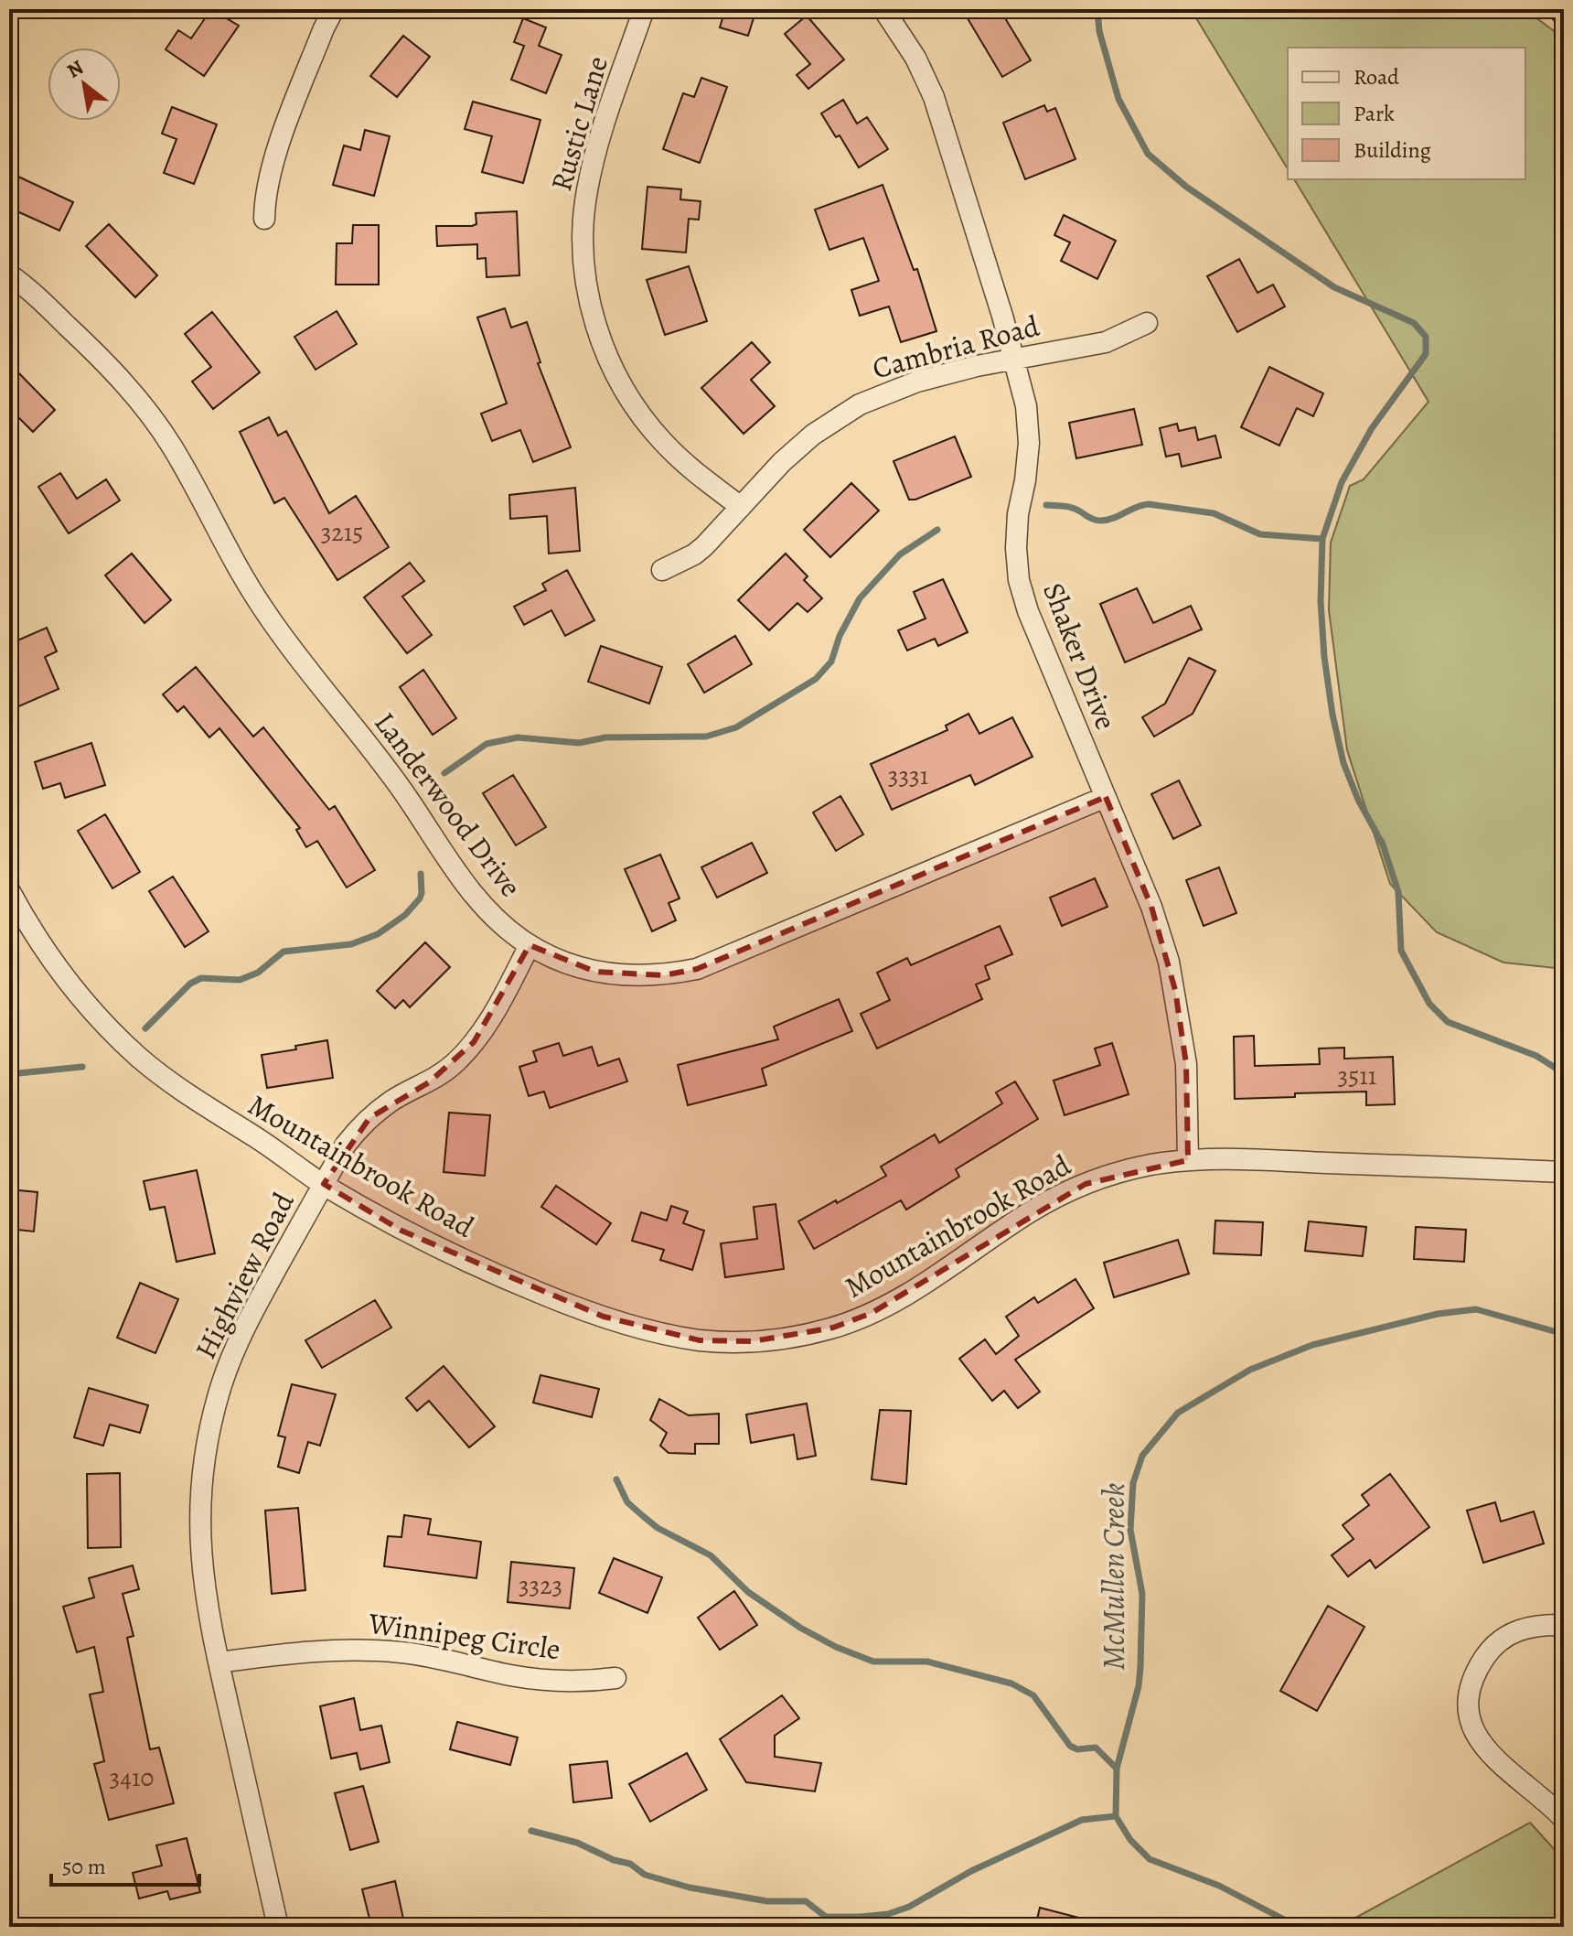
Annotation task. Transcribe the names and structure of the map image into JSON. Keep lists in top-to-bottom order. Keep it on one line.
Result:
{"streets":{"street":["Rustic Lane","Cambria Road","Shaker Drive","Landerwood Drive","Mountainbrook Road","Highview Road","Winnipeg Circle"]},"crossings":[["Rustic Lane","Cambria Road"],["Cambria Road","Shaker Drive"],["Shaker Drive","Landerwood Drive"],["Shaker Drive","Mountainbrook Road"],["Landerwood Drive","Highview Road"],["Mountainbrook Road","Highview Road"],["Highview Road","Winnipeg Circle"]],"water":["McMullen Creek"],"house_numbers":["3215","3331","3511","3323","3410"],"legend":["Road","Park","Building"],"scale_bar":"50 m","north":"top left"}
